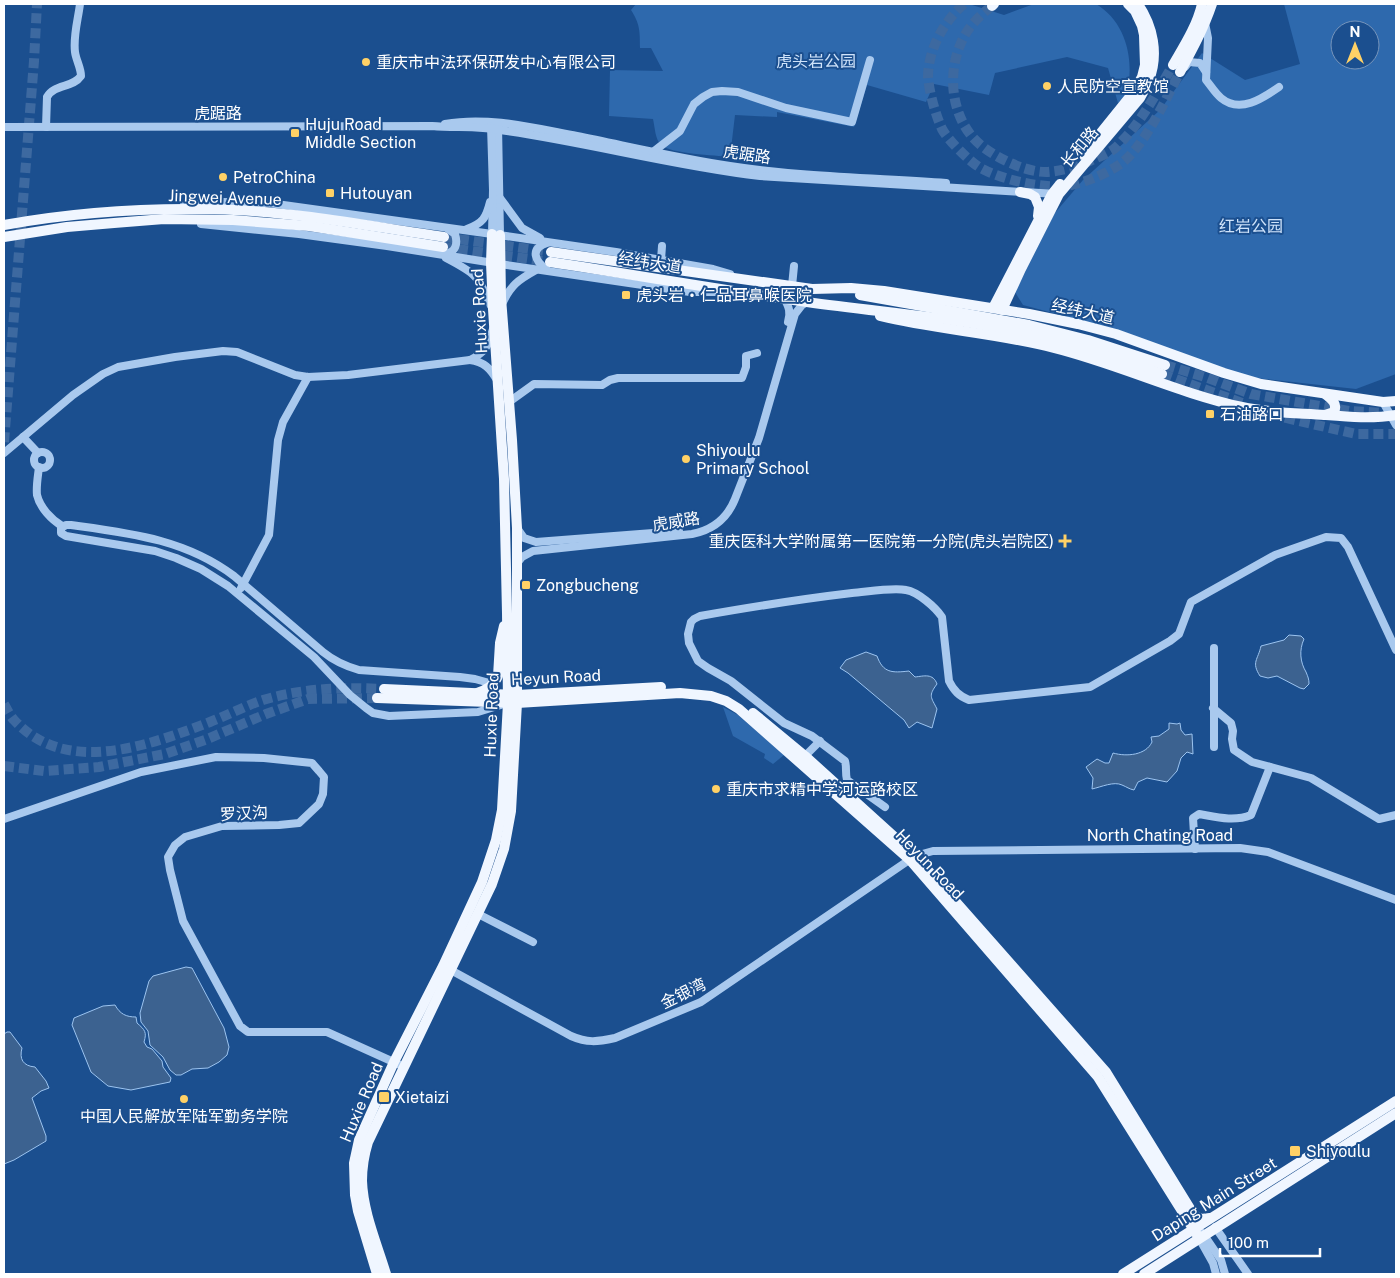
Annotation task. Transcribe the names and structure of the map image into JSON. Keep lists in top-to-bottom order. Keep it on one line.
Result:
{"streets":{"main road":["长和路","Jingwei Avenue","经纬大道","Huxie Road","Heyun Road","Daping Main Street"],"street":["虎踞路","虎威路","罗汉沟","North Chating Road","金银湾"]},"crossings":[["虎踞路","长和路"],["虎踞路","Huxie Road"],["长和路","经纬大道"],["经纬大道","虎威路"],["Huxie Road","虎威路"],["Huxie Road","Heyun Road"],["Huxie Road","罗汉沟"],["Huxie Road","金银湾"],["Heyun Road","North Chating Road"],["Heyun Road","金银湾"],["Heyun Road","Daping Main Street"],["North Chating Road","金银湾"]],"parks":["虎头岩公园","红岩公园"],"places":{"other":["重庆市中法环保研发中心有限公司","人民防空宣教馆","PetroChina","Shiyoulu Primary School","重庆市求精中学河运路校区","中国人民解放军陆军勤务学院"],"transit":["Huju Road Middle Section","Hutouyan","虎头岩‧仁品耳鼻喉医院","石油路口","Zongbucheng","Xietaizi","Shiyoulu"],"health":["重庆医科大学附属第一医院第一分院(虎头岩院区)"]},"scale_bar":"100 m","north":"top"}
